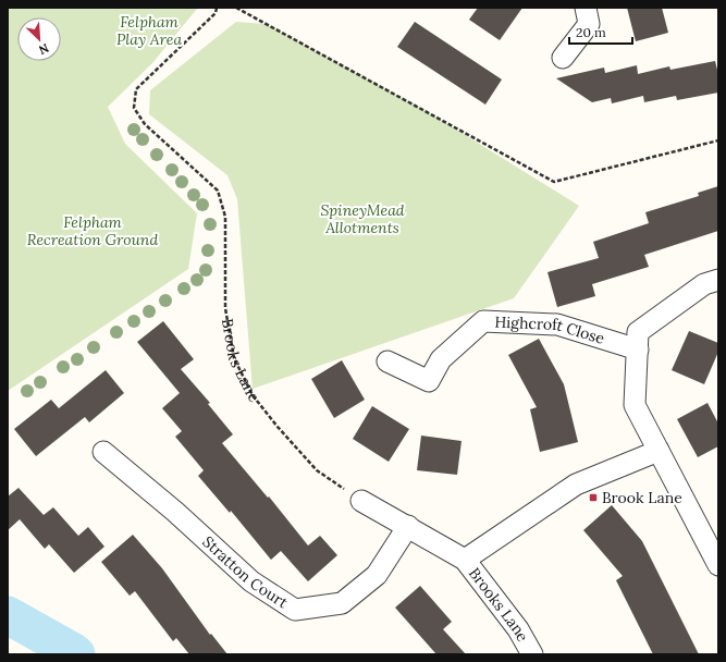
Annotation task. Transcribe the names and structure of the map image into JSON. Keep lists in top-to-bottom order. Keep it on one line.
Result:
{"streets":{"street":["Highcroft Close","Brooks Lane","Stratton Court"]},"crossings":[["Brooks Lane","Stratton Court"]],"parks":["Felpham Play Area","SpineyMead Allotments","Felpham Recreation Ground"],"places":{"transit":["Brook Lane"]},"scale_bar":"20 m","north":"bottom right"}
